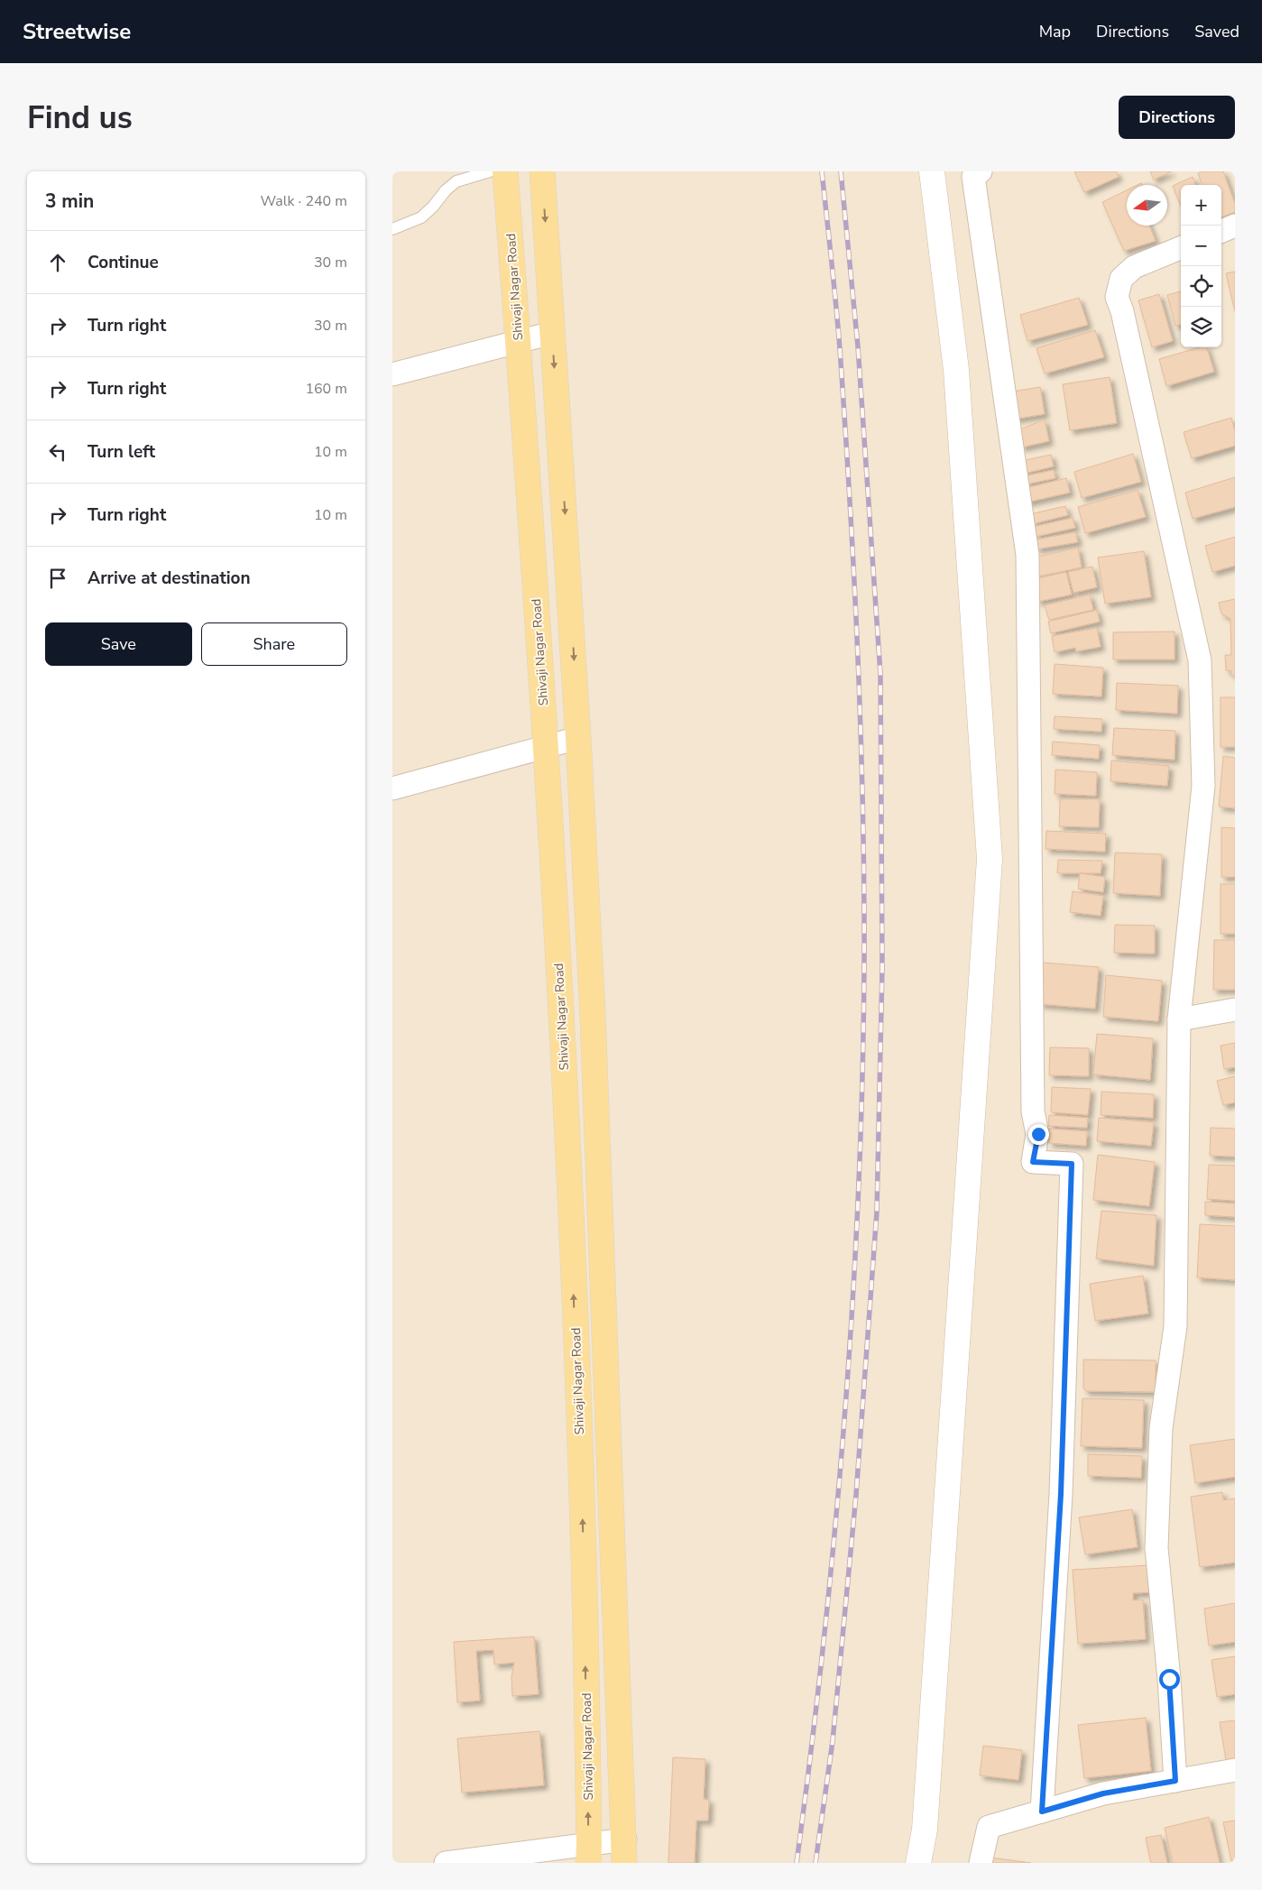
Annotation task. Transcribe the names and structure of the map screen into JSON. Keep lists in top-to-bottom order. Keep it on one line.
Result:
{"streets":{"main road":["Shivaji Nagar Road"]},"north":"left","page":{"header":"Streetwise","nav":["Map","Directions","Saved"],"buttons":["Directions",["Save","Share"]],"title":"Find us","heading":["3 min","Walk · 240 m"],"map_buttons":["+","−"],"list":[["Continue","30 m"],["Turn right","30 m"],["Turn right","160 m"],["Turn left","10 m"],["Turn right","10 m"],"Arrive at destination"]}}
